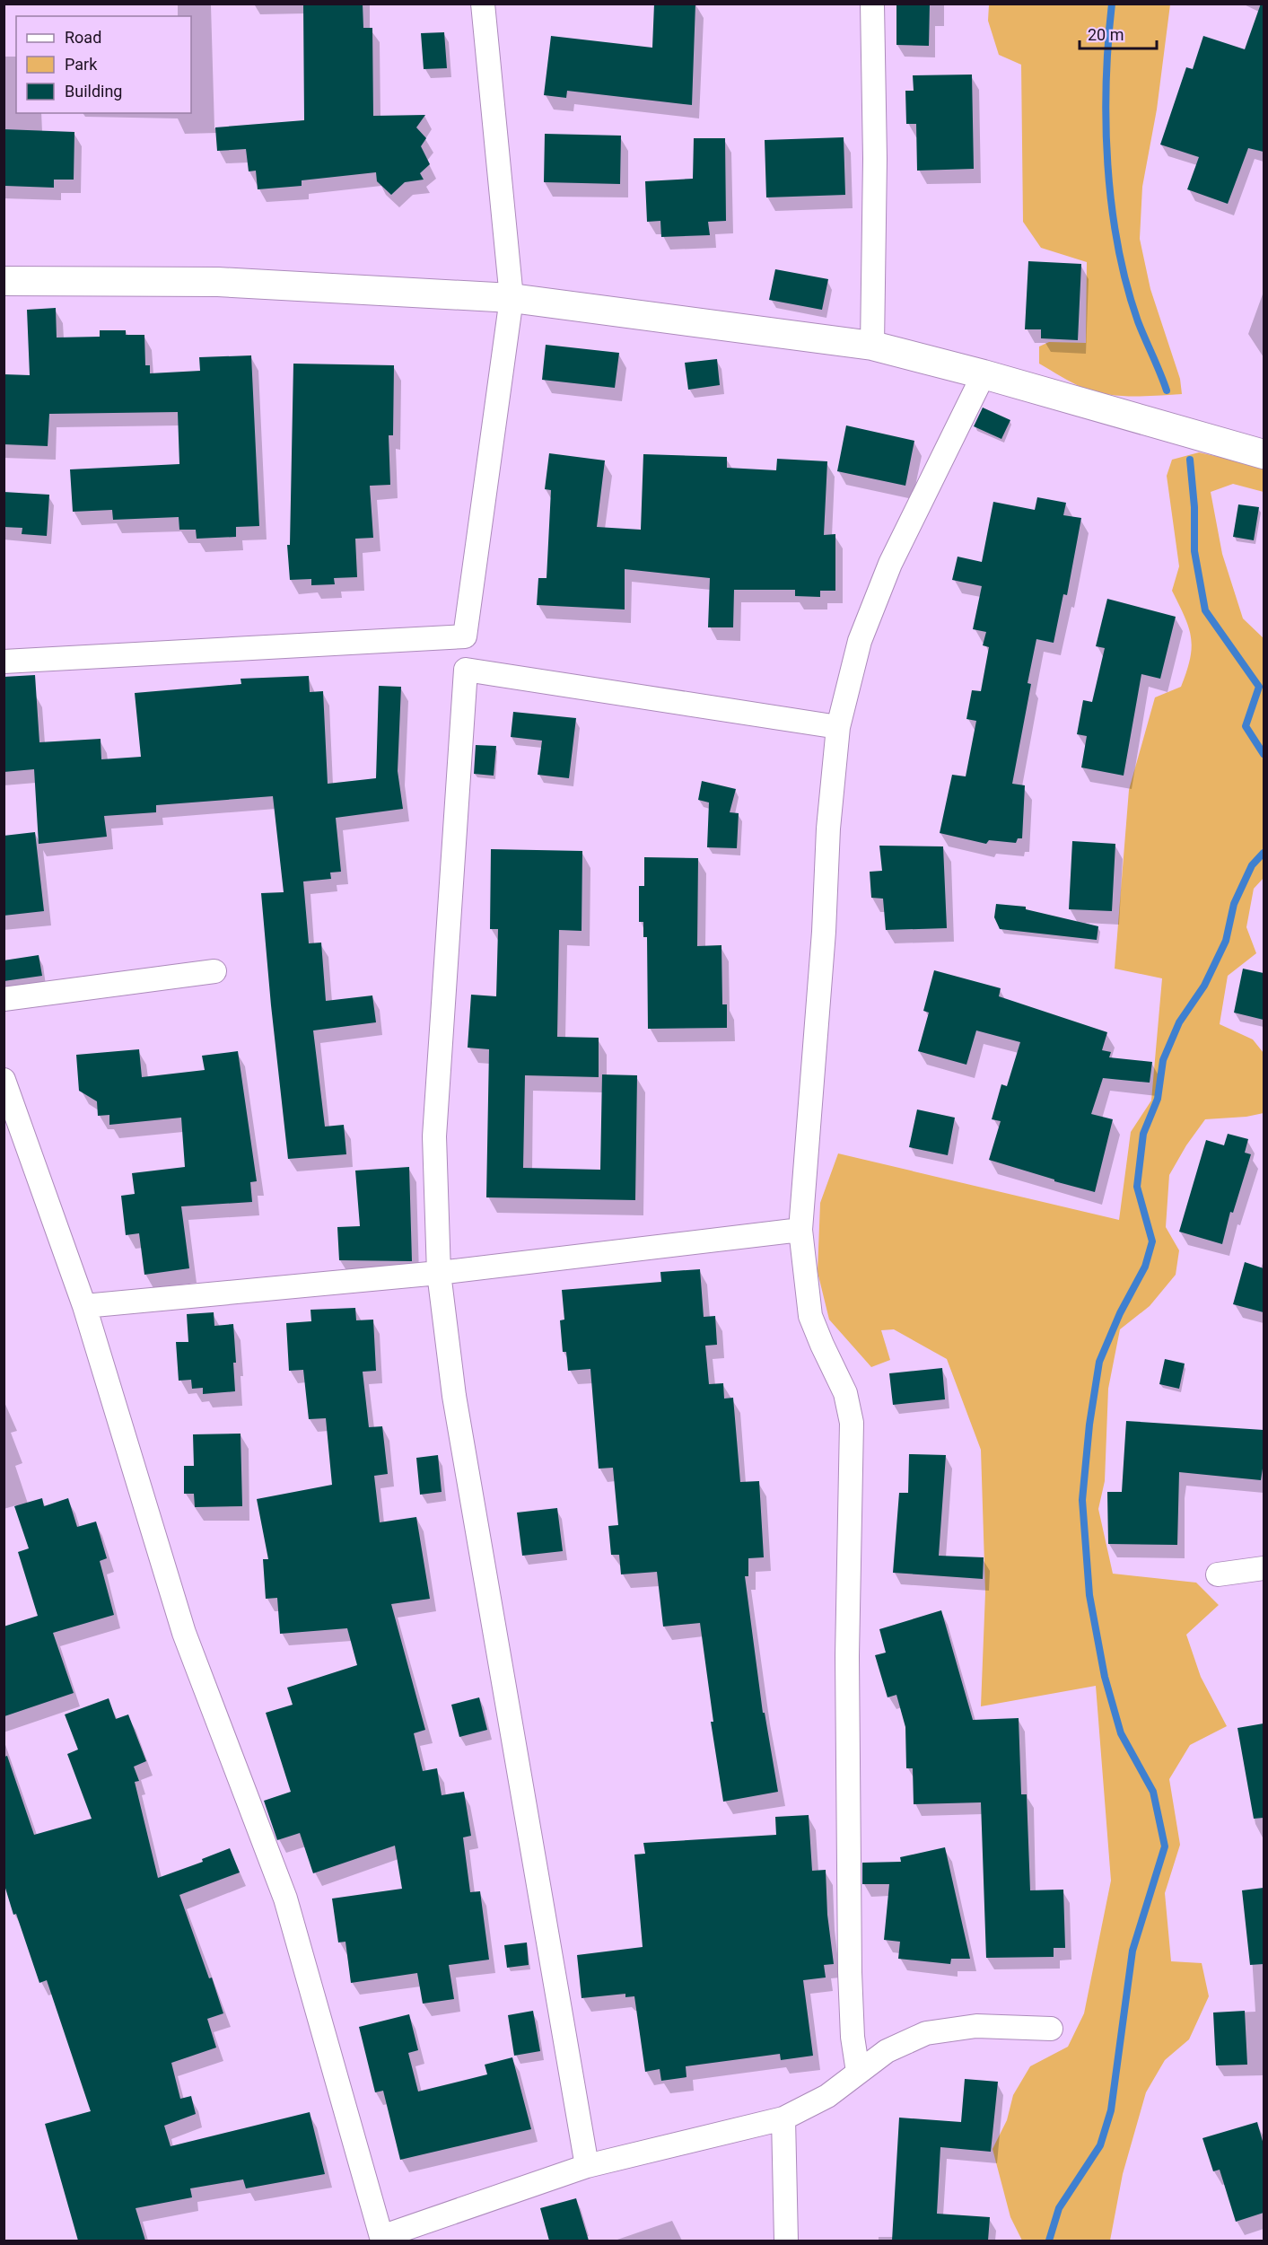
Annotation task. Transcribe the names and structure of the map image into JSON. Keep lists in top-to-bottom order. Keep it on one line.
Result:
{"legend":["Road","Park","Building"],"scale_bar":"20 m"}
